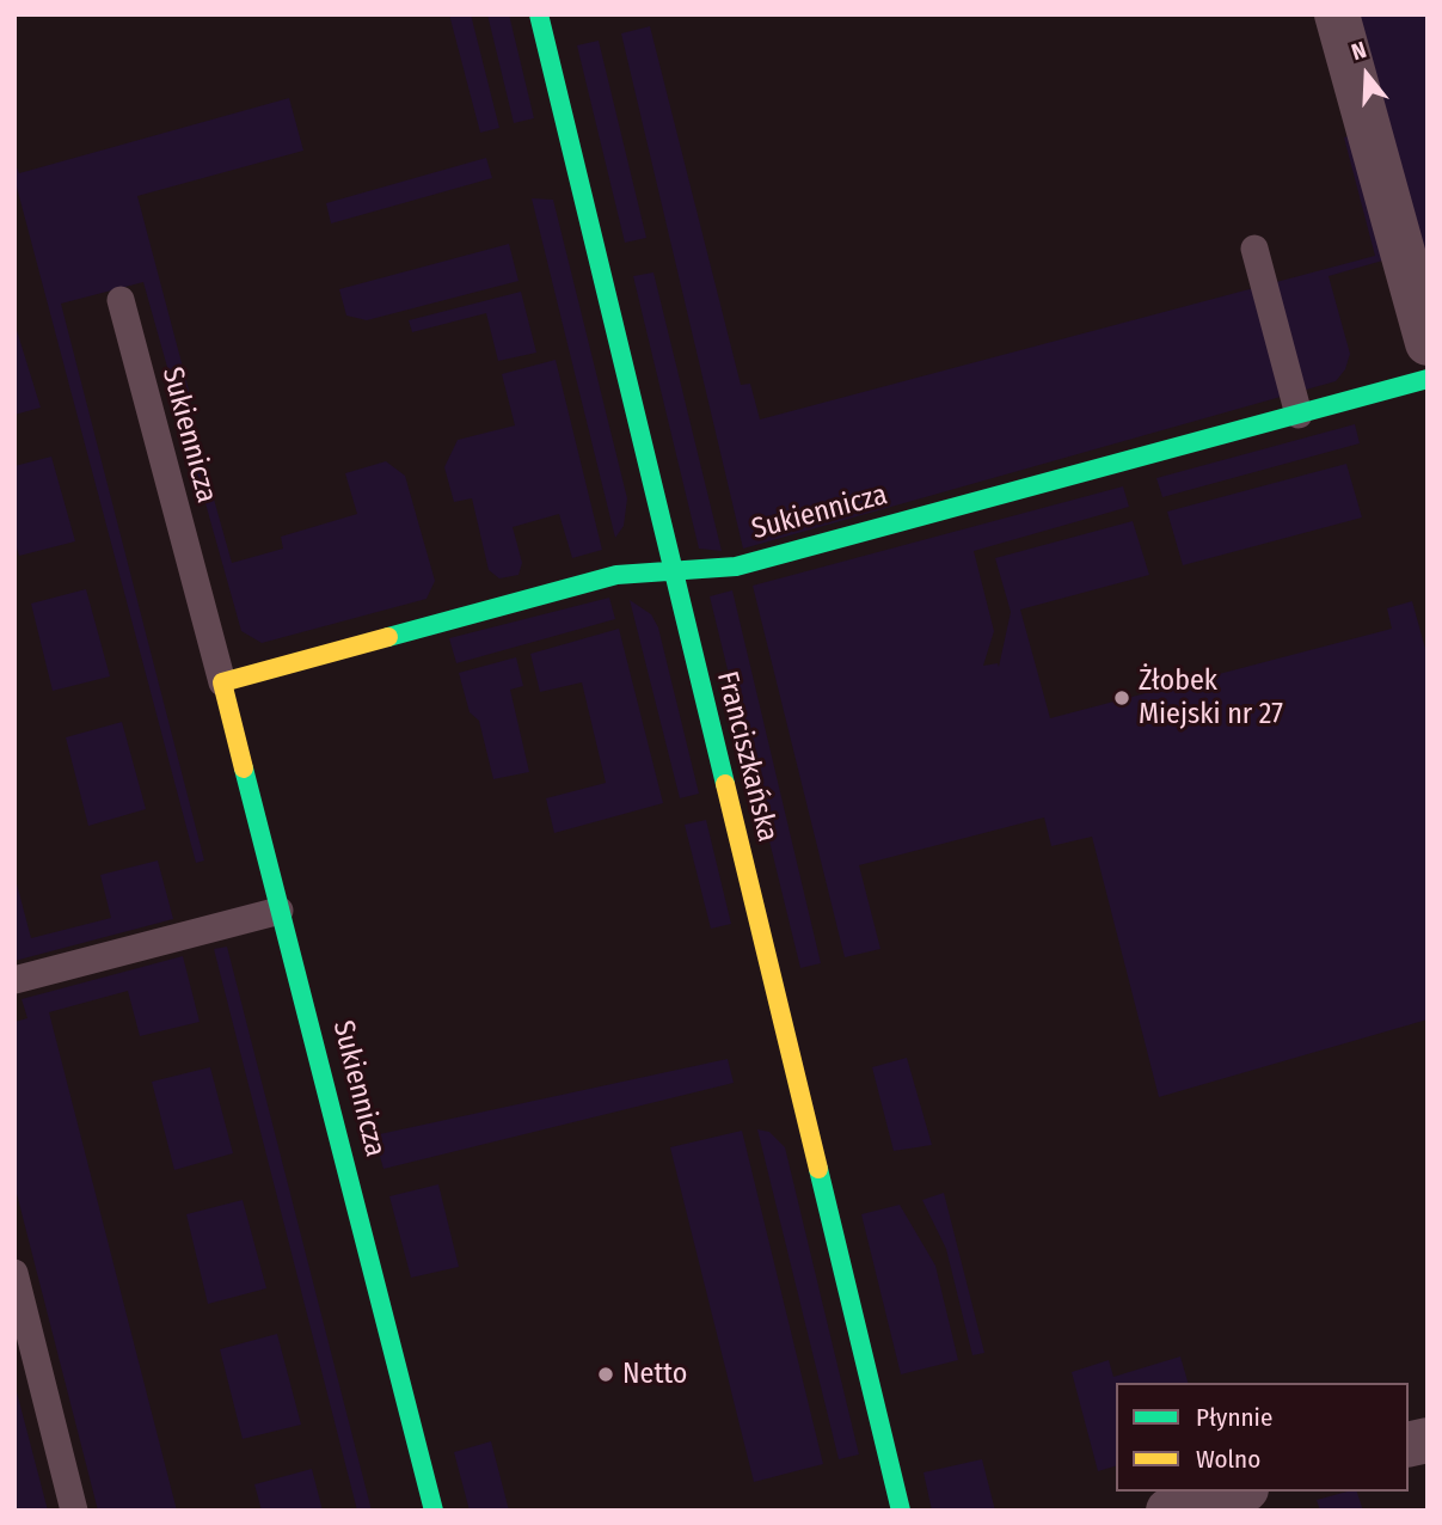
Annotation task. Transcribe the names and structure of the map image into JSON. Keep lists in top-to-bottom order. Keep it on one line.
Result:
{"streets":{"street":["Sukiennicza","Franciszkańska"]},"crossings":[["Sukiennicza","Franciszkańska"]],"places":["Żłobek Miejski nr 27","Netto"],"legend":["Płynnie","Wolno"],"north":"top"}
